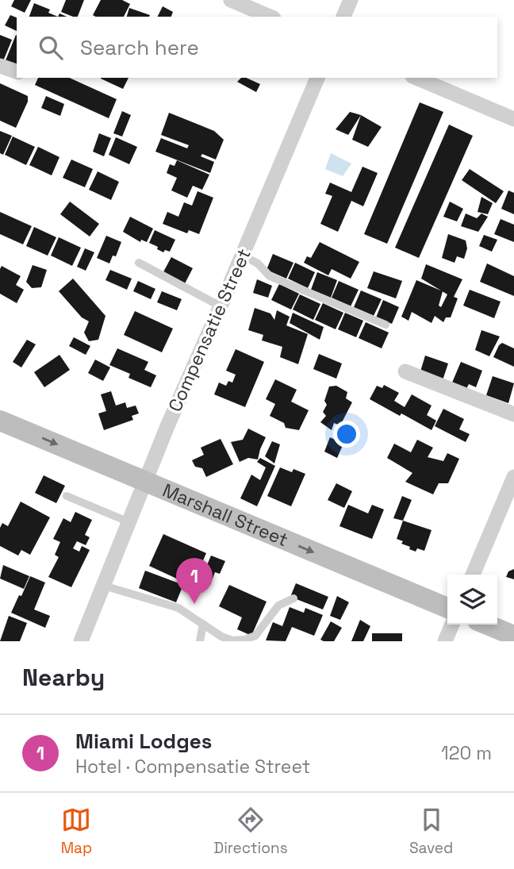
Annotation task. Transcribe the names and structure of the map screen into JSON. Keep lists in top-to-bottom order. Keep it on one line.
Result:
{"streets":{"street":["Compensatie Street","Marshall Street"]},"crossings":[["Compensatie Street","Marshall Street"]],"one_way":["Marshall Street"],"page":{"search":"Search here","pins":"1","heading":"Nearby","list":[{"mark":"1","name":"Miami Lodges","note":"Hotel · Compensatie Street","value":"120 m"}],"nav":["Map","Directions","Saved"]}}
